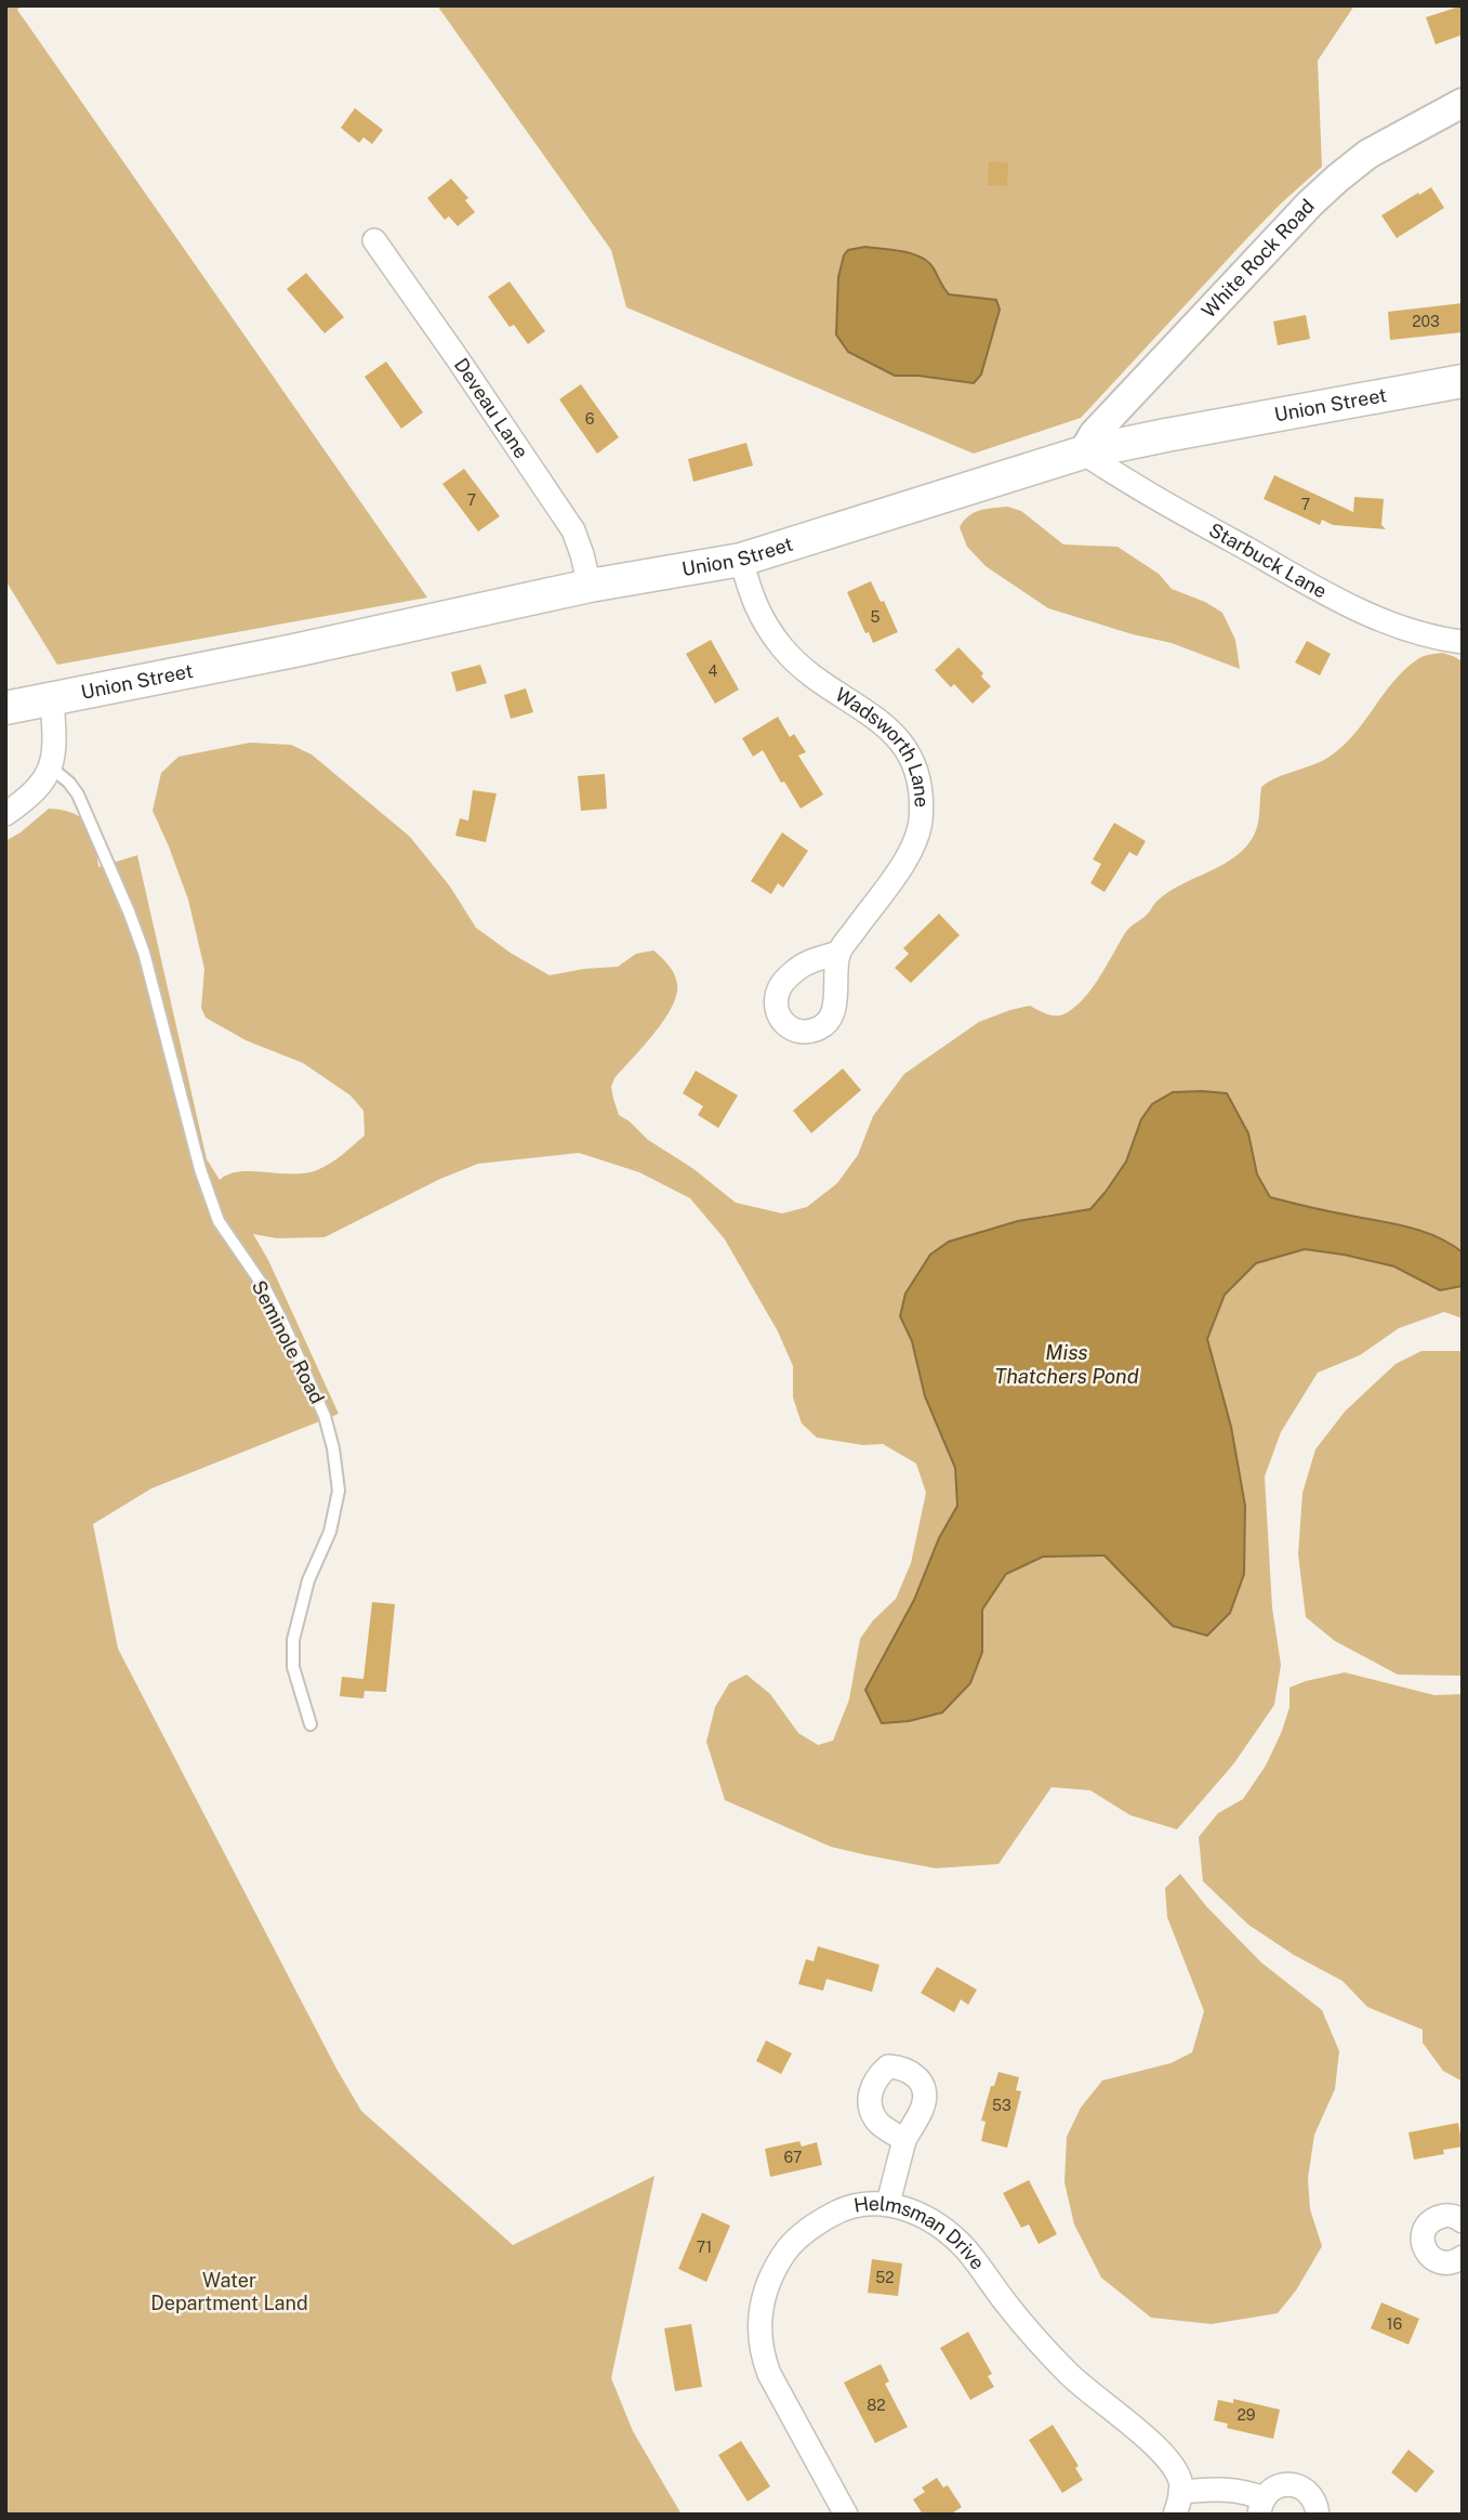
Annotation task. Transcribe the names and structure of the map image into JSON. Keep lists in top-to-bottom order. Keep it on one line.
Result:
{"streets":{"main road":["Union Street"],"street":["White Rock Road","Deveau Lane","Starbuck Lane","Wadsworth Lane","Helmsman Drive"],"lane":["Seminole Road"]},"crossings":[["White Rock Road","Union Street"],["White Rock Road","Starbuck Lane"],["Union Street","Deveau Lane"],["Union Street","Starbuck Lane"],["Union Street","Wadsworth Lane"]],"water":["Miss Thatchers Pond"],"parks":["Water Department Land"],"house_numbers":["203","6","7","7","5","4","53","67","71","52","16","82","29"]}
